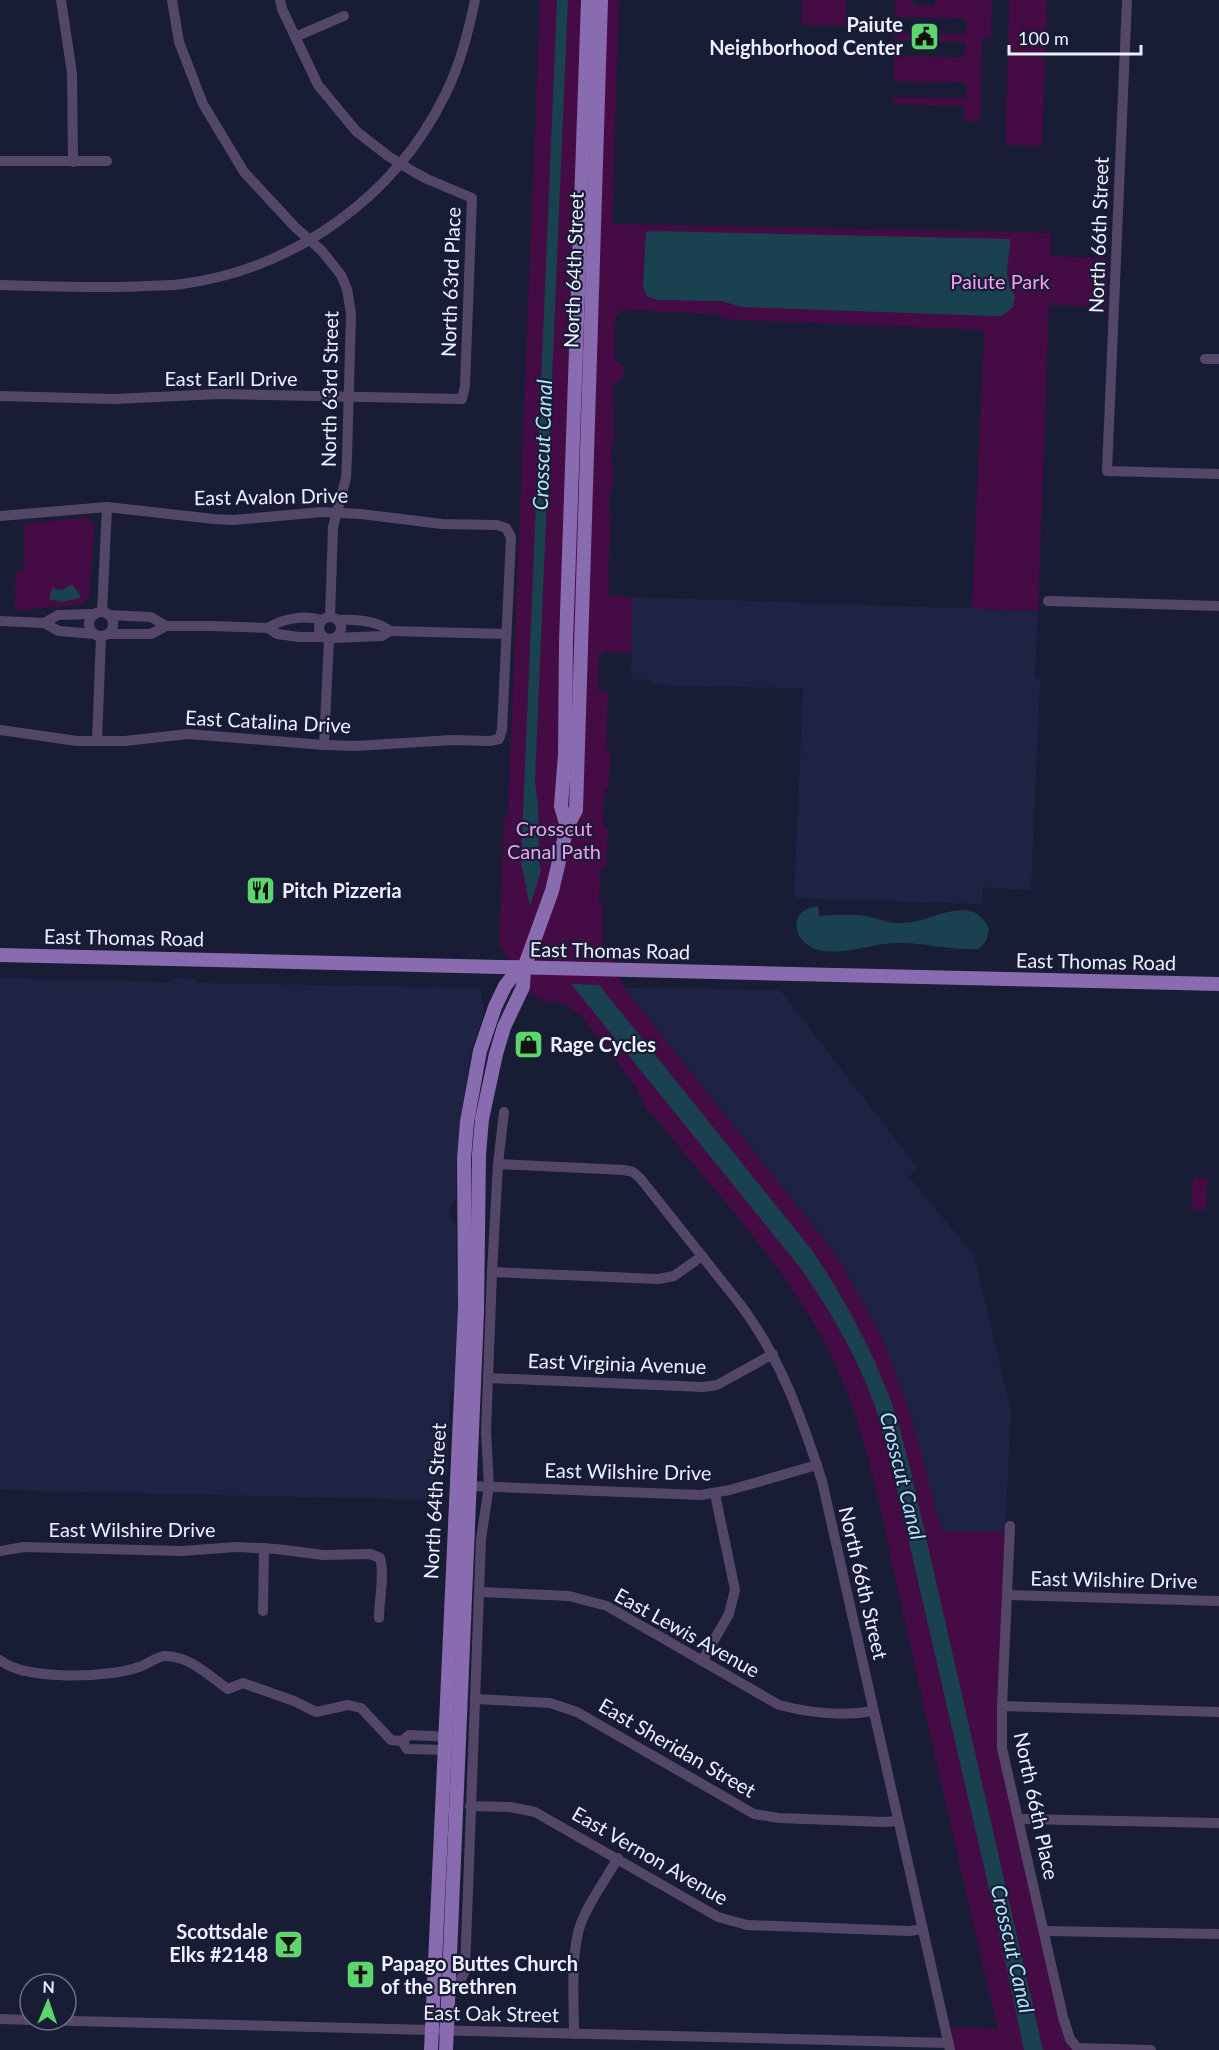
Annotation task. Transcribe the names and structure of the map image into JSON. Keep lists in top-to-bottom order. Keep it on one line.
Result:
{"streets":{"main road":["North 64th Street","East Thomas Road"],"street":["North 66th Street","North 63rd Place","East Earll Drive","North 63rd Street","East Avalon Drive","East Catalina Drive","East Virginia Avenue","East Wilshire Drive","East Lewis Avenue","East Sheridan Street","North 66th Place","East Vernon Avenue","East Oak Street"]},"crossings":[["North 66th Street","North 64th Street"],["North 66th Street","East Virginia Avenue"],["North 66th Street","East Wilshire Drive"],["North 66th Street","East Lewis Avenue"],["North 66th Street","East Sheridan Street"],["North 66th Street","East Vernon Avenue"],["North 66th Street","East Oak Street"],["North 64th Street","East Thomas Road"],["North 64th Street","East Virginia Avenue"],["North 64th Street","East Wilshire Drive"],["North 64th Street","East Lewis Avenue"],["North 64th Street","East Sheridan Street"],["North 64th Street","East Vernon Avenue"],["North 64th Street","East Oak Street"],["North 63rd Place","East Earll Drive"],["East Earll Drive","North 63rd Street"],["North 63rd Street","East Avalon Drive"],["East Avalon Drive","East Catalina Drive"],["East Wilshire Drive","North 66th Place"]],"water":["Crosscut Canal"],"parks":["Paiute Park","Crosscut Canal Path"],"places":{"public building":["Paiute Neighborhood Center"],"restaurant":["Pitch Pizzeria"],"shop":["Rage Cycles"],"bar":["Scottsdale Elks #2148"],"church":["Papago Buttes Church of the Brethren"]},"scale_bar":"100 m","north":"top"}
